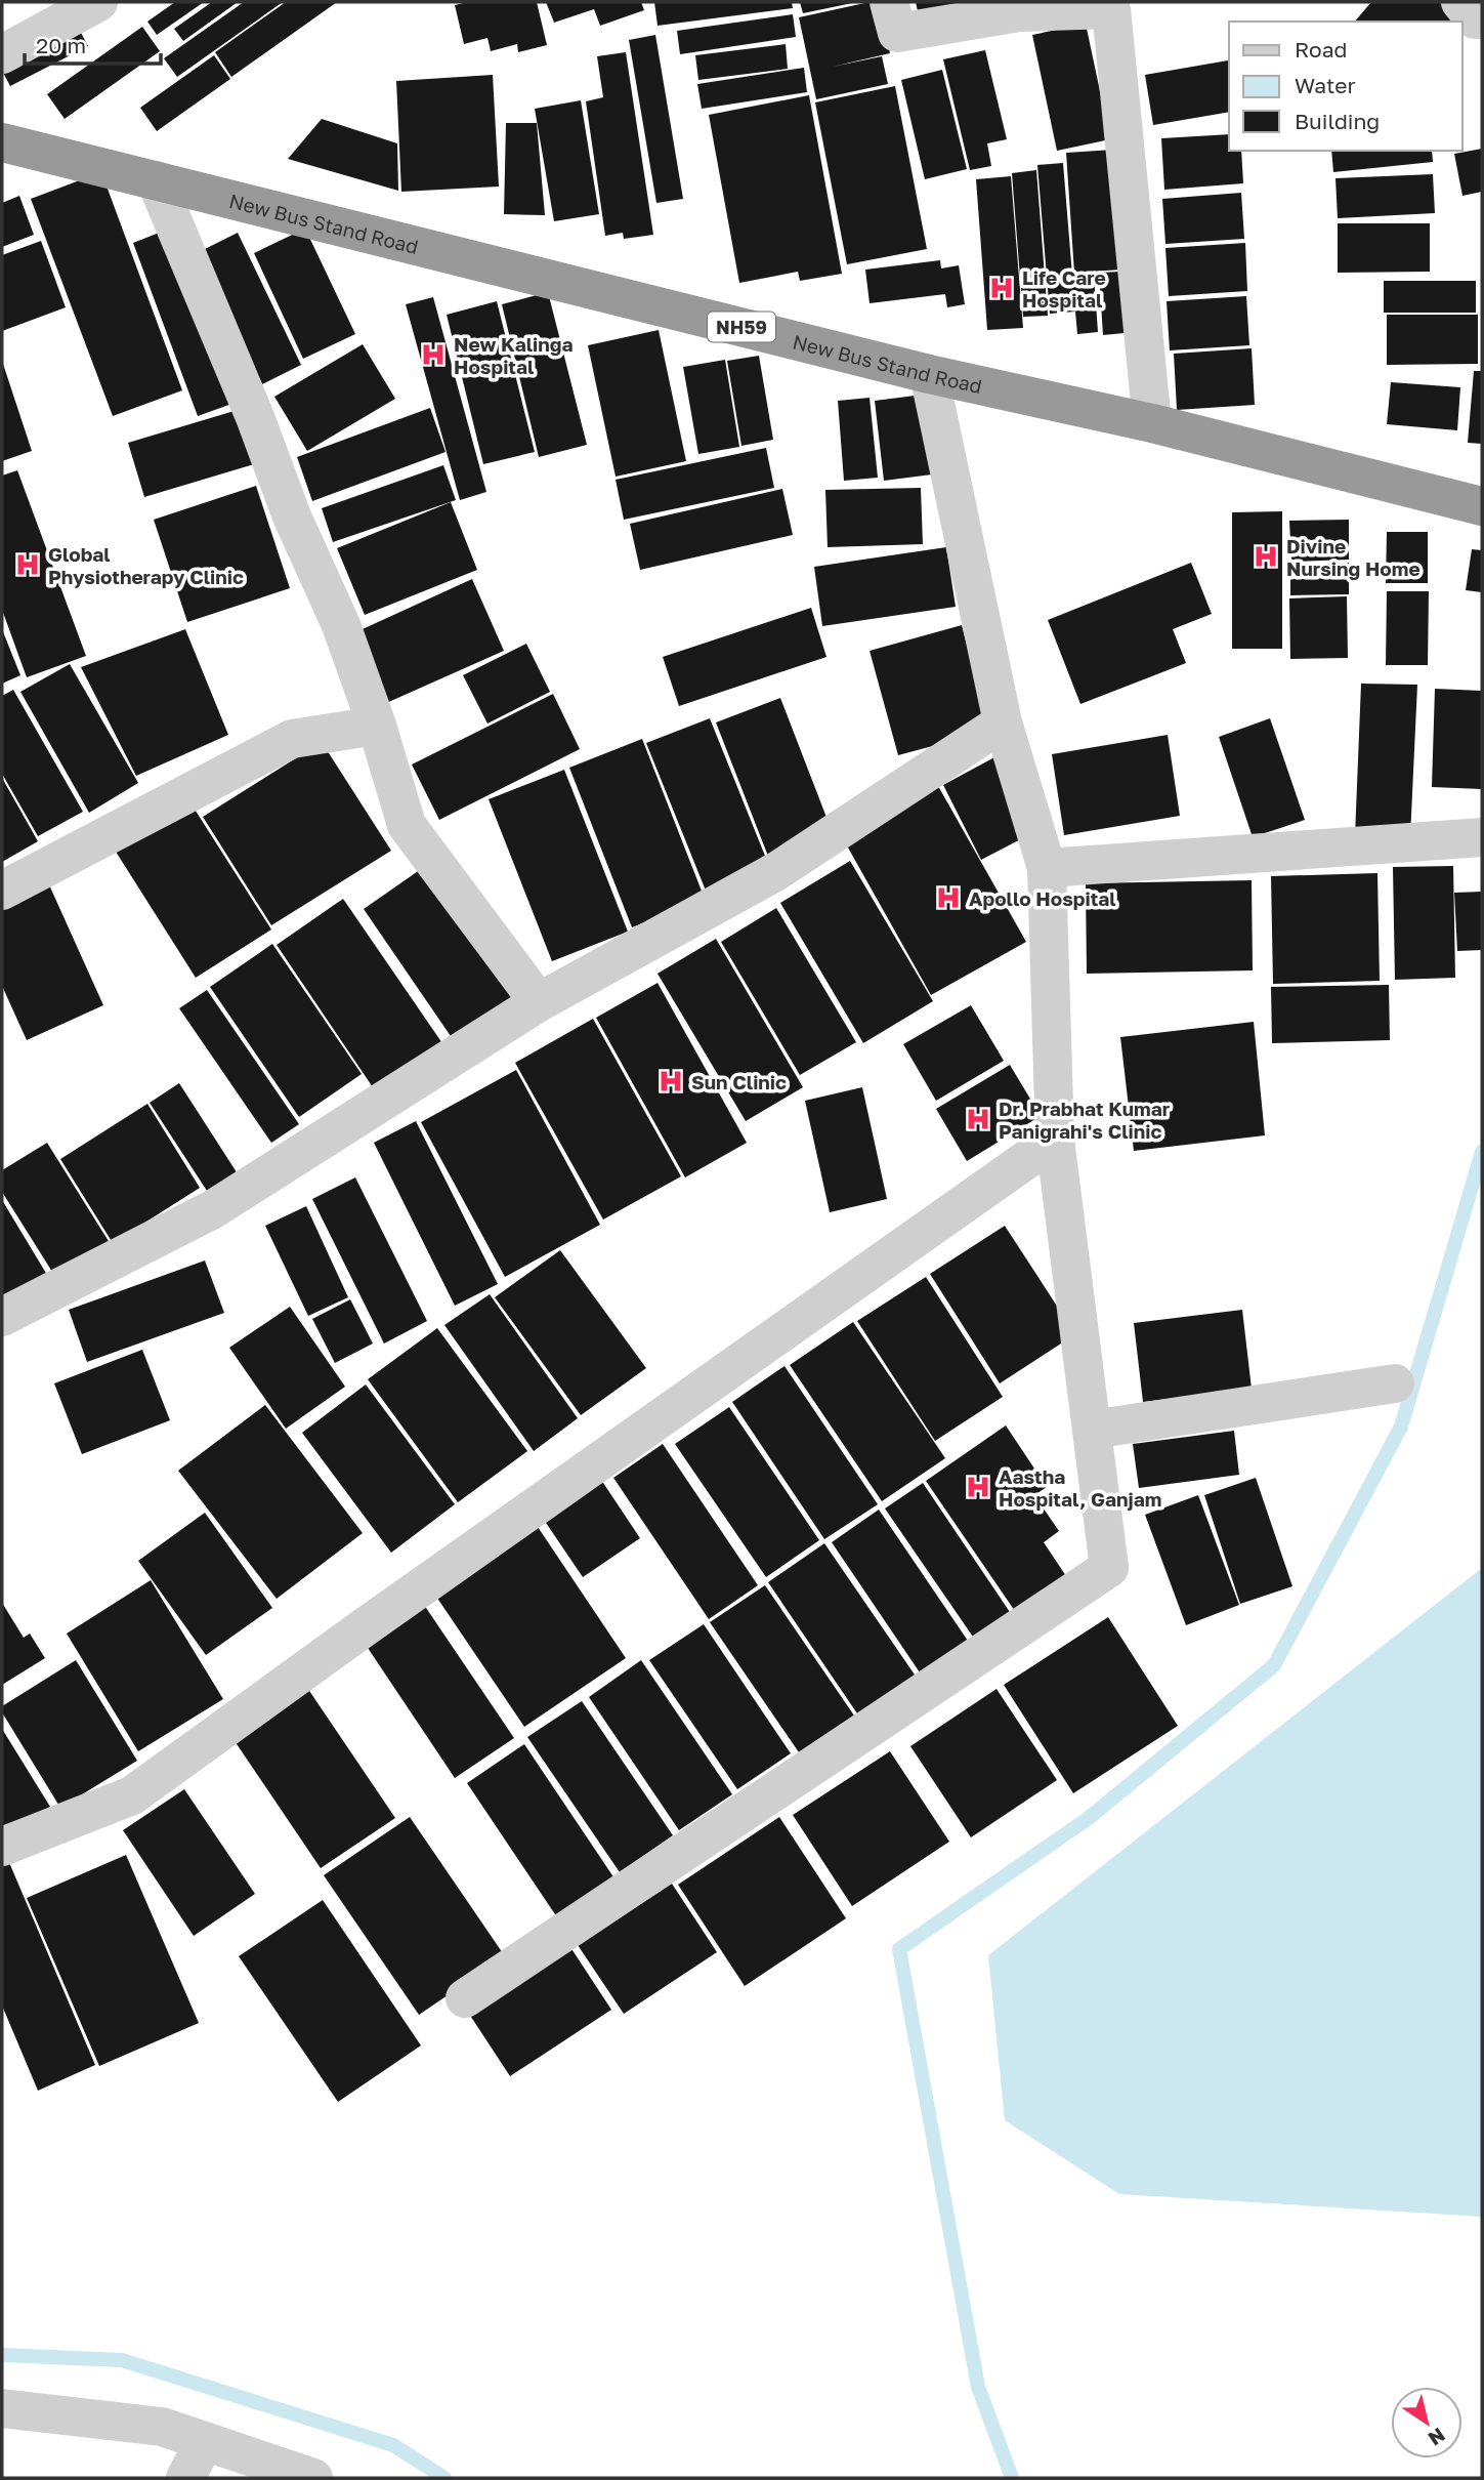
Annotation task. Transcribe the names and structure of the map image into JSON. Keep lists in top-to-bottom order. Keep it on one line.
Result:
{"streets":{"highway":["New Bus Stand Road","NH59"]},"places":{"hospital":["Life Care Hospital","New Kalinga Hospital","Divine Nursing Home","Global Physiotherapy Clinic","Apollo Hospital","Sun Clinic","Dr. Prabhat Kumar Panigrahi's Clinic","Aastha Hospital, Ganjam"]},"legend":["Road","Water","Building"],"scale_bar":"20 m","north":"bottom right"}
